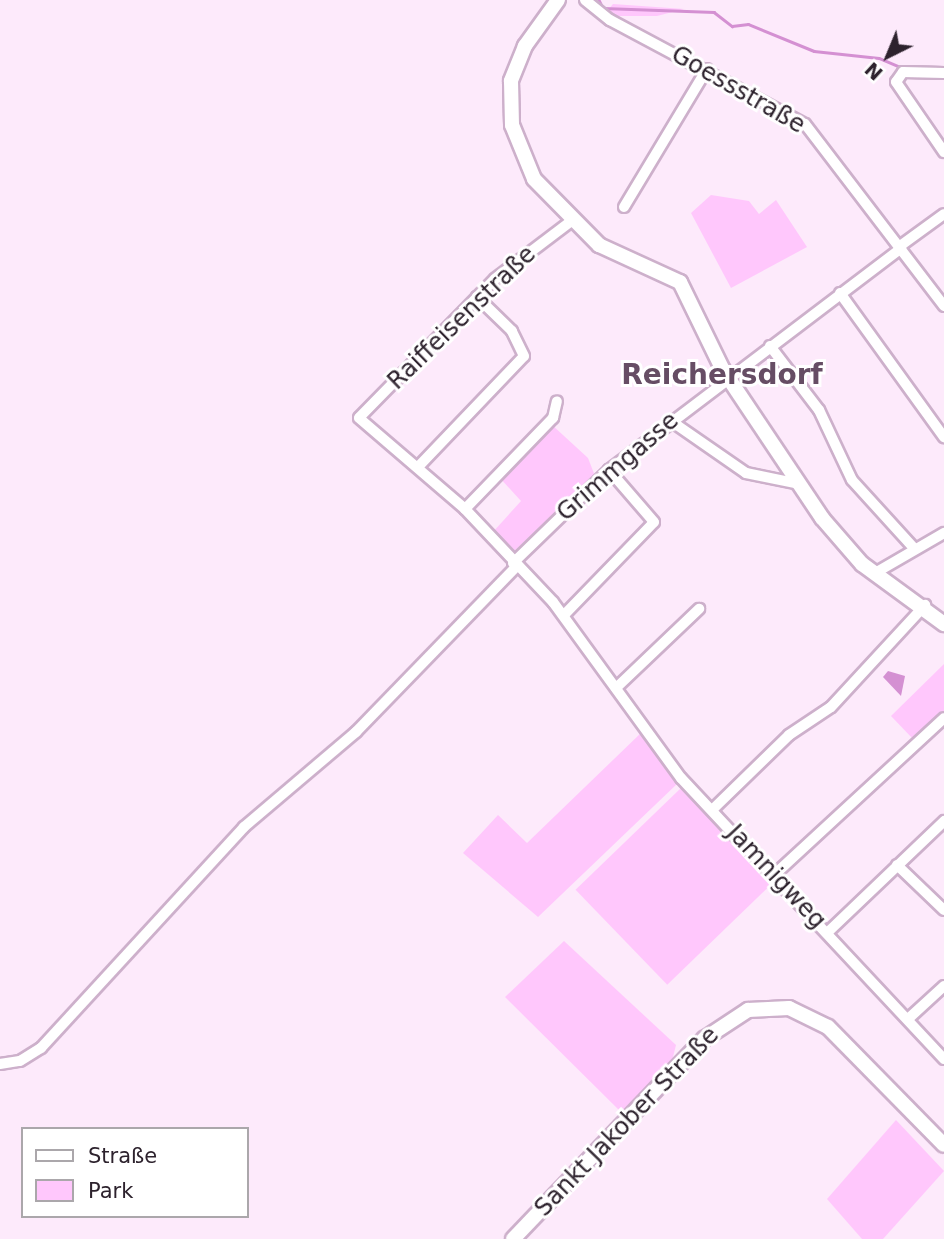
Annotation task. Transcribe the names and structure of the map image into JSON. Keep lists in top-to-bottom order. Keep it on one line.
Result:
{"streets":{"main road":["Sankt Jakober Straße"],"street":["Goessstraße","Raiffeisenstraße","Grimmgasse","Jamnigweg"]},"crossings":[["Goessstraße","Grimmgasse"],["Raiffeisenstraße","Jamnigweg"],["Grimmgasse","Jamnigweg"]],"districts":["Reichersdorf"],"legend":["Straße","Park"],"north":"bottom left"}
